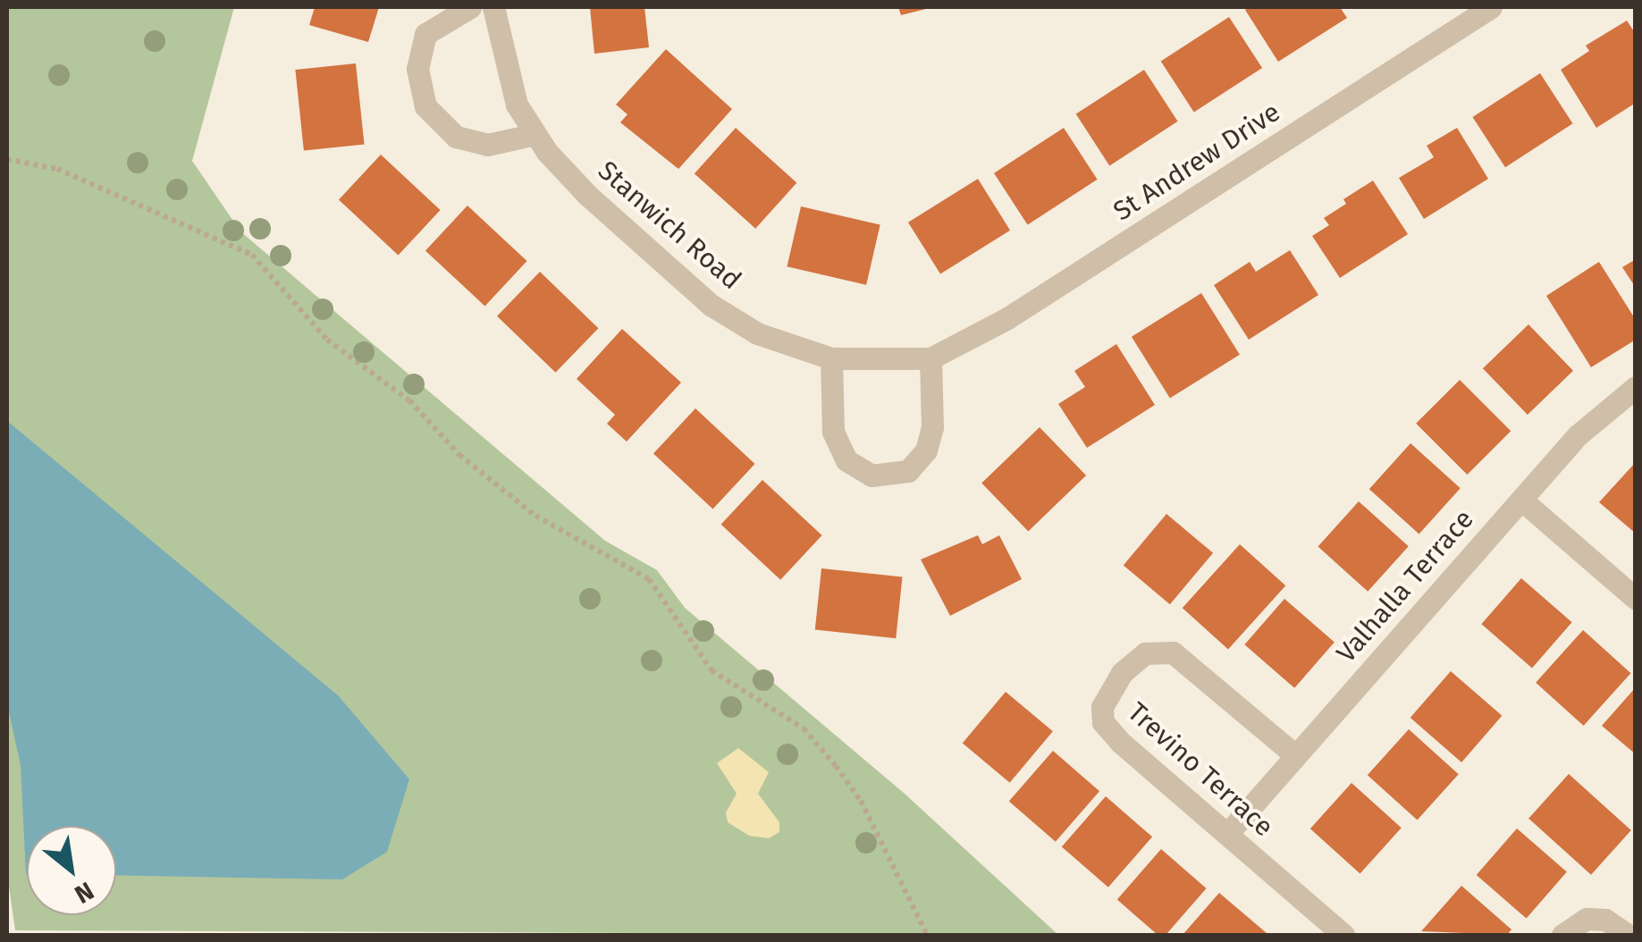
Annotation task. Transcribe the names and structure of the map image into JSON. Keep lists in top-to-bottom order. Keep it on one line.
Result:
{"streets":{"street":["St Andrew Drive","Stanwich Road","Valhalla Terrace","Trevino Terrace"]},"crossings":[["St Andrew Drive","Stanwich Road"],["Valhalla Terrace","Trevino Terrace"]],"north":"bottom right"}
